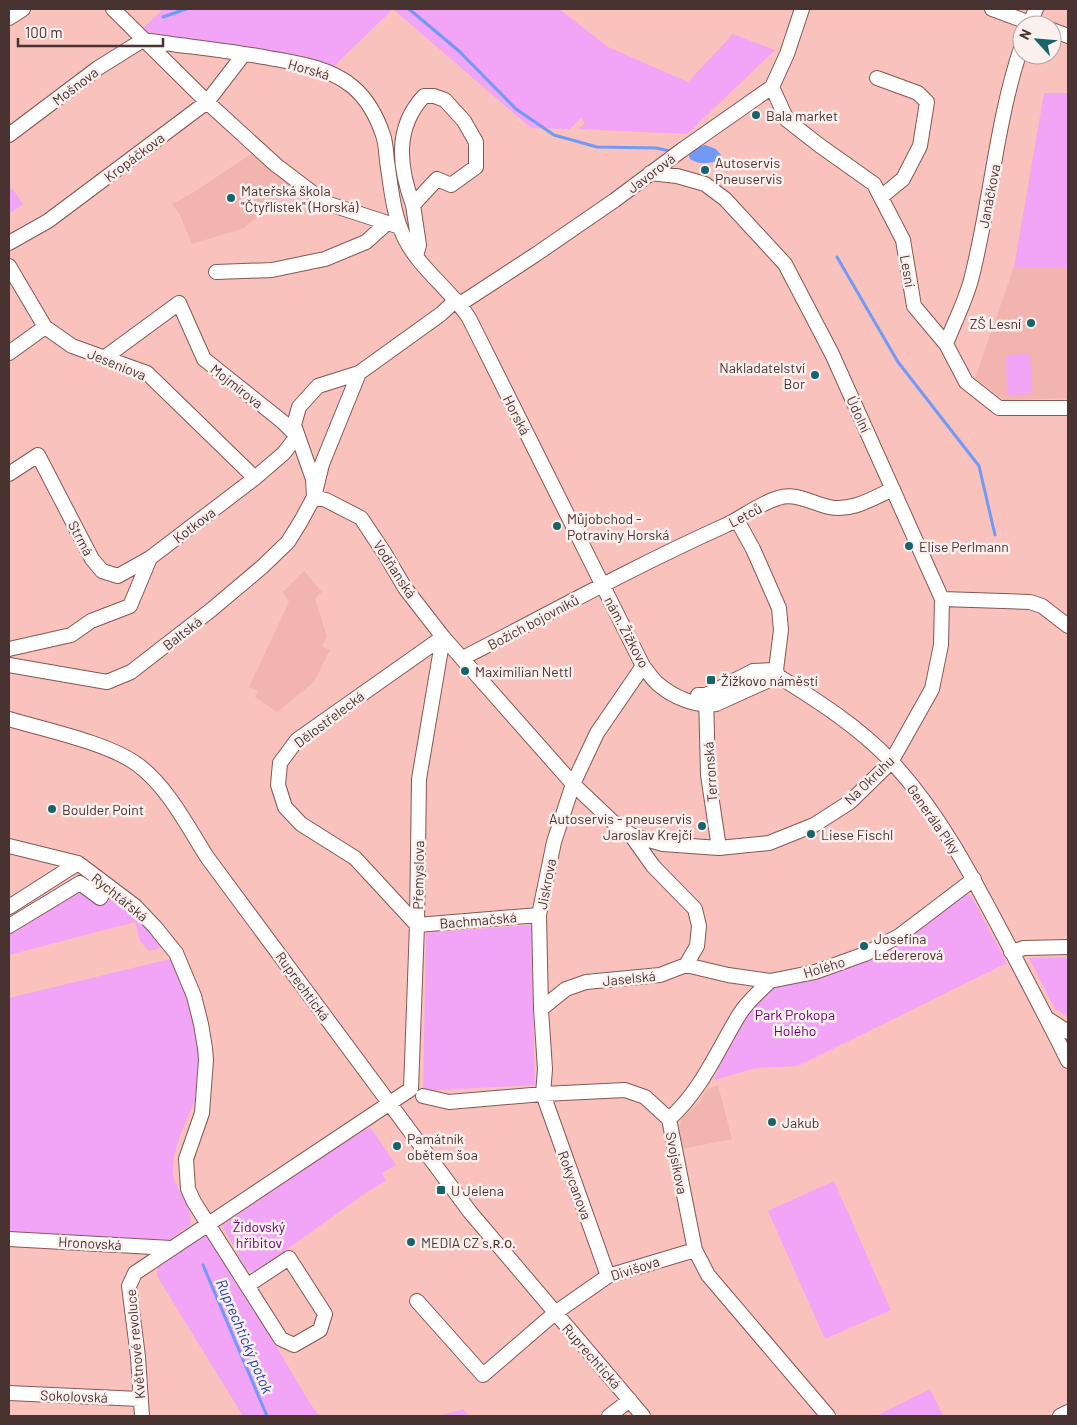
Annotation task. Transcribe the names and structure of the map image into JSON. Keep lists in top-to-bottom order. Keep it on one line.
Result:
{"streets":{"street":["Horská","Mošnova","Kropáčkova","Javorová","Janáčkova","Lesní","Jeseniova","Mojmírova","Údolní","Letců","Kotkova","Strmá","Vodňanská","Božích bojovníků","nám. Žižkovo","Baltská","Dělostřelecká","Terronská","Na Okruhu","Generála Píky","Přemyslova","Jiskrova","Rychtářská","Bachmačská","Holého","Jaselská","Ruprechtická","Svojsíkova","Rokycanova","Hronovská","Divišova","Květnové revoluce","Sokolovská"]},"crossings":[["Horská","Mošnova"],["Horská","Kropáčkova"],["Horská","Javorová"],["Horská","Letců"],["Horská","Božích bojovníků"],["Horská","nám. Žižkovo"],["Horská","Terronská"],["Horská","Generála Píky"],["Horská","Jiskrova"],["Javorová","Lesní"],["Javorová","Údolní"],["Janáčkova","Lesní"],["Jeseniova","Mojmírova"],["Jeseniova","Kotkova"],["Mojmírova","Kotkova"],["Údolní","Letců"],["Údolní","Na Okruhu"],["Letců","Božích bojovníků"],["Letců","nám. Žižkovo"],["Letců","Terronská"],["Letců","Generála Píky"],["Letců","Jiskrova"],["Kotkova","Strmá"],["Vodňanská","Božích bojovníků"],["Vodňanská","Baltská"],["Vodňanská","Dělostřelecká"],["Vodňanská","Na Okruhu"],["Vodňanská","Přemyslova"],["Božích bojovníků","nám. Žižkovo"],["Božích bojovníků","Terronská"],["Božích bojovníků","Na Okruhu"],["Božích bojovníků","Generála Píky"],["Božích bojovníků","Jiskrova"],["nám. Žižkovo","Terronská"],["nám. Žižkovo","Generála Píky"],["nám. Žižkovo","Jiskrova"],["Dělostřelecká","Přemyslova"],["Dělostřelecká","Bachmačská"],["Terronská","Na Okruhu"],["Terronská","Generála Píky"],["Terronská","Jiskrova"],["Na Okruhu","Generála Píky"],["Na Okruhu","Jiskrova"],["Generála Píky","Jiskrova"],["Generála Píky","Holého"],["Přemyslova","Bachmačská"],["Přemyslova","Ruprechtická"],["Přemyslova","Květnové revoluce"],["Jiskrova","Bachmačská"],["Jiskrova","Jaselská"],["Jiskrova","Svojsíkova"],["Jiskrova","Rokycanova"],["Rychtářská","Květnové revoluce"],["Holého","Jaselská"],["Ruprechtická","Divišova"],["Ruprechtická","Květnové revoluce"],["Svojsíkova","Rokycanova"],["Svojsíkova","Divišova"],["Rokycanova","Divišova"],["Hronovská","Květnové revoluce"],["Květnové revoluce","Sokolovská"]],"water":["Ruprechtický potok"],"parks":["Park Prokopa Holého","Židovský hřibitov"],"places":{"other":["Bala market","Autoservis Pneuservis","Mateřská škola \"Čtyřlístek\" (Horská)","ZŠ Lesní","Nakladatelství Bor","Můjobchod - Potraviny Horská","Elise Perlmann","Maximilian Nettl","Boulder Point","Autoservis - pneuservis Jaroslav Krejčí","Liese Fischl","Josefína Ledererová","Jakub","Památník obětem šoa","MEDIA CZ s.ʀ.ᴏ."],"transit":["Žižkovo náměstí","U Jelena"]},"scale_bar":"100 m","north":"top left"}
